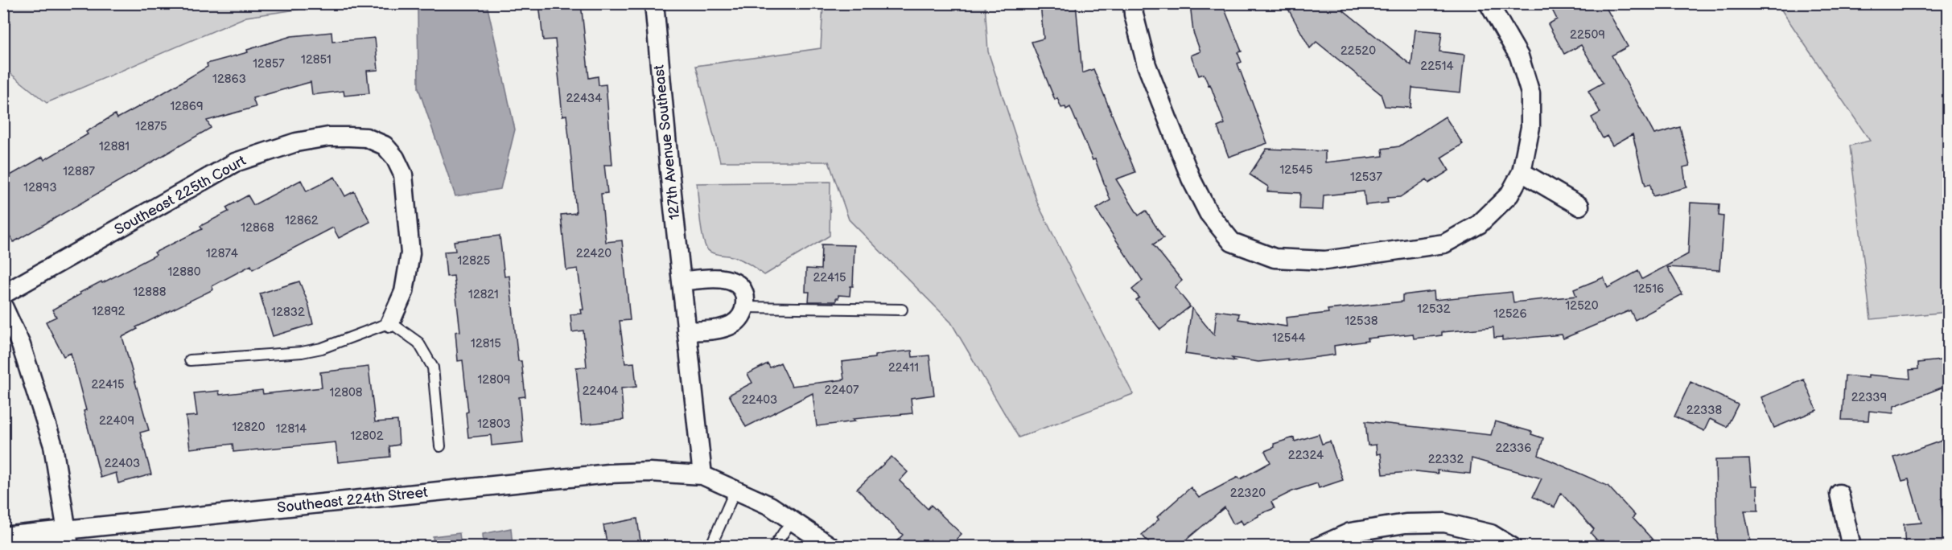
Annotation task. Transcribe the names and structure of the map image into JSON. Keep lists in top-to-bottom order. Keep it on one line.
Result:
{"streets":{"street":["127th Avenue Southeast","Southeast 225th Court","Southeast 224th Street"]},"crossings":[["127th Avenue Southeast","Southeast 224th Street"]],"house_numbers":["22509","22520","12851","12857","22514","12863","22434","12869","12875","12881","12545","12887","12537","12893","12862","12868","12874","22420","12825","12880","22415","12516","12888","12821","12520","12532","12892","12832","12526","12538","12544","12815","22411","12809","22415","22407","22404","12808","22339","22403","22338","22409","12803","12820","12814","12802","22336","22324","22332","22403","22320"]}
